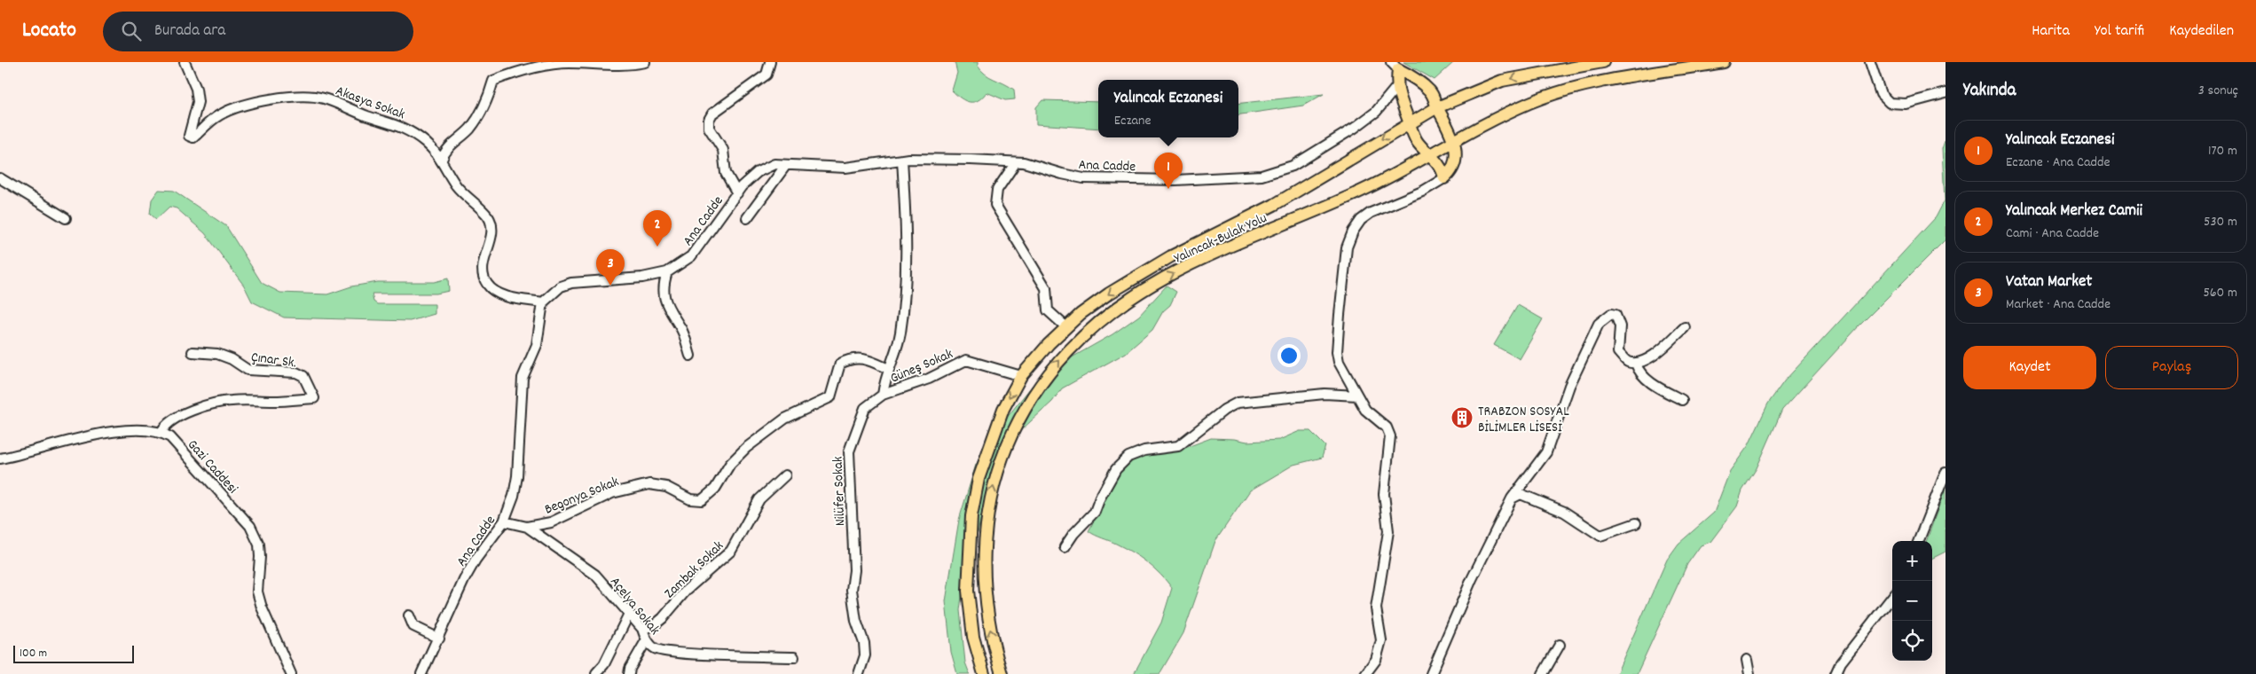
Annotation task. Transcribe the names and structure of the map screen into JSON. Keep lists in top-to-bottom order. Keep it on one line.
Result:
{"streets":{"main road":["Yalıncak-Bulak Yolu"],"street":["Akasya Sokak","Ana Cadde","Çınar Sk.","Güneş Sokak","Gazi Caddesi","Nilüfer Sokak","Begonya Sokak","Zambak Sokak","Açelya Sokak"]},"crossings":[["Akasya Sokak","Ana Cadde"],["Ana Cadde","Begonya Sokak"],["Yalıncak-Bulak Yolu","Güneş Sokak"],["Çınar Sk.","Gazi Caddesi"],["Güneş Sokak","Nilüfer Sokak"],["Begonya Sokak","Açelya Sokak"],["Zambak Sokak","Açelya Sokak"]],"places":{"building":["TRABZON SOSYAL BİLİMLER LİSESİ"]},"scale_bar":"100 m","page":{"header":"Locato","search":"Burada ara","nav":["Harita","Yol tarifi","Kaydedilen"],"heading":["Yakında","3 sonuç"],"popup":["Yalıncak Eczanesi","Eczane"],"list":[{"mark":"1","name":"Yalıncak Eczanesi","note":"Eczane · Ana Cadde","value":"170 m"},{"mark":"2","name":"Yalıncak Merkez Camii","note":"Cami · Ana Cadde","value":"530 m"},{"mark":"3","name":"Vatan Market","note":"Market · Ana Cadde","value":"560 m"}],"pins":["1","2","3"],"buttons":["Kaydet","Paylaş"],"map_buttons":["+","−"],"scale":"100 m"}}
